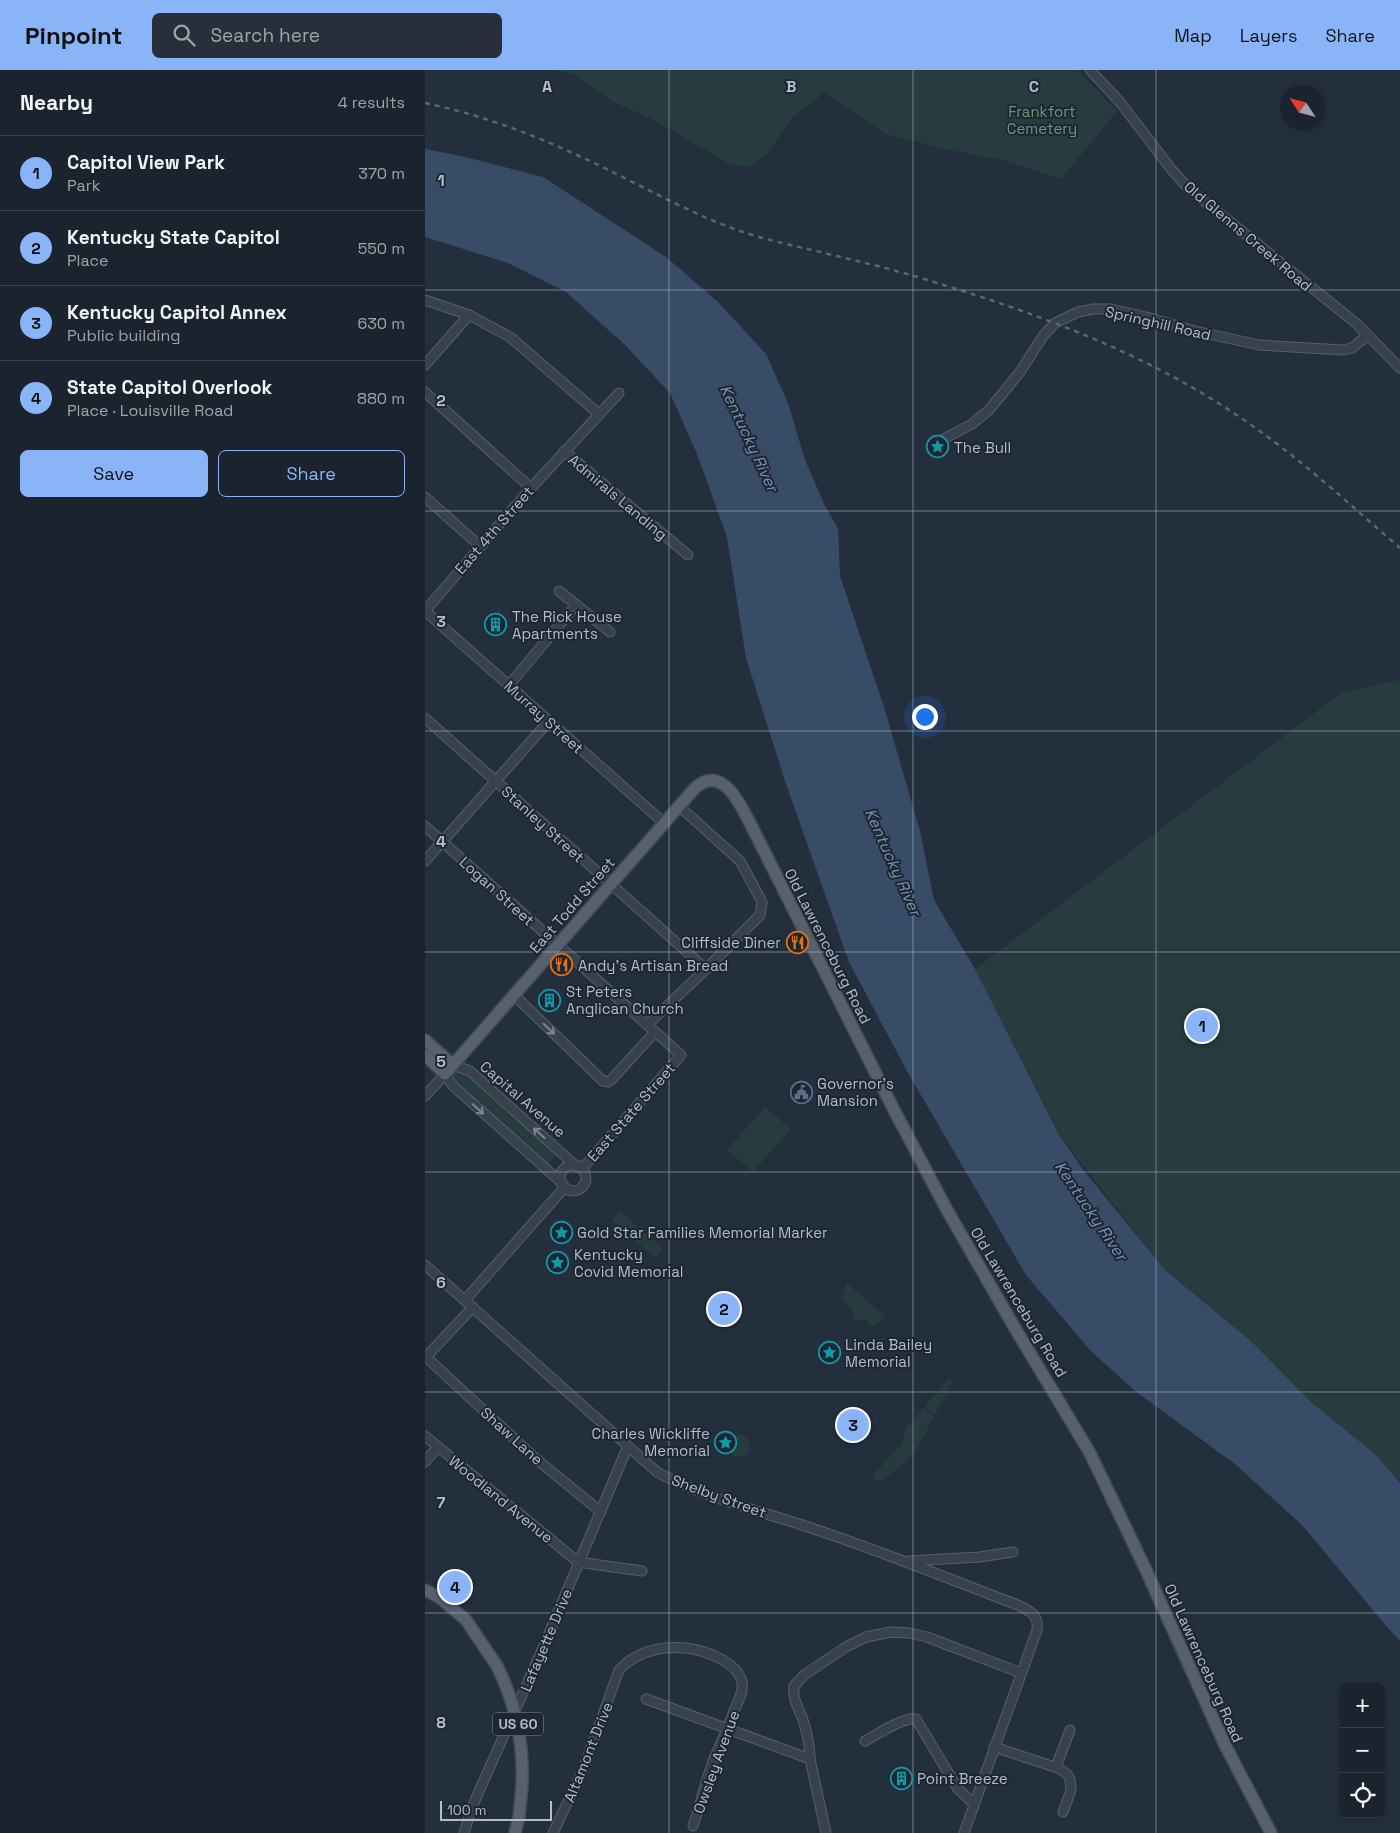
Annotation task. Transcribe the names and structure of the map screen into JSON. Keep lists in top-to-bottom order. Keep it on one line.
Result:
{"streets":{"main road":["East Todd Street","Old Lawrenceburg Road","Capital Avenue","US 60"],"street":["Old Glenns Creek Road","Springhill Road","Admirals Landing","East 4th Street","Murray Street","Stanley Street","Logan Street","East State Street","Shaw Lane","Shelby Street","Woodland Avenue","Lafayette Drive","Altamont Drive","Owsley Avenue"]},"crossings":[["Old Glenns Creek Road","Springhill Road"],["Admirals Landing","East 4th Street"],["East 4th Street","Murray Street"],["Murray Street","East Todd Street"],["Stanley Street","East Todd Street"],["Logan Street","East Todd Street"],["Logan Street","East State Street"],["East Todd Street","Old Lawrenceburg Road"],["East Todd Street","Capital Avenue"],["Capital Avenue","East State Street"],["Shaw Lane","Lafayette Drive"],["Shelby Street","Lafayette Drive"],["Woodland Avenue","Lafayette Drive"],["Altamont Drive","Owsley Avenue"]],"water":["Kentucky River"],"parks":["Frankfort Cemetery"],"places":{"place":["The Bull","Gold Star Families Memorial Marker","Kentucky Covid Memorial","Linda Bailey Memorial","Charles Wickliffe Memorial"],"building":["The Rick House Apartments","St Peters Anglican Church","Point Breeze"],"restaurant":["Cliffside Diner","Andy's Artisan Bread"],"public building":["Governor's Mansion"]},"scale_bar":"100 m","north":"top left","page":{"header":"Pinpoint","search":"Search here","nav":["Map","Layers","Share"],"heading":["Nearby","4 results"],"list":[{"mark":"1","name":"Capitol View Park","note":"Park","value":"370 m"},{"mark":"2","name":"Kentucky State Capitol","note":"Place","value":"550 m"},{"mark":"3","name":"Kentucky Capitol Annex","note":"Public building","value":"630 m"},{"mark":"4","name":"State Capitol Overlook","note":"Place · Louisville Road","value":"880 m"}],"buttons":["Save","Share"],"pins":["1","2","3","4"],"map_buttons":["+","−"],"scale":"100 m"},"grid":{"columns":["A","B","C"],"rows":["1","2","3","4","5","6","7","8"]}}
